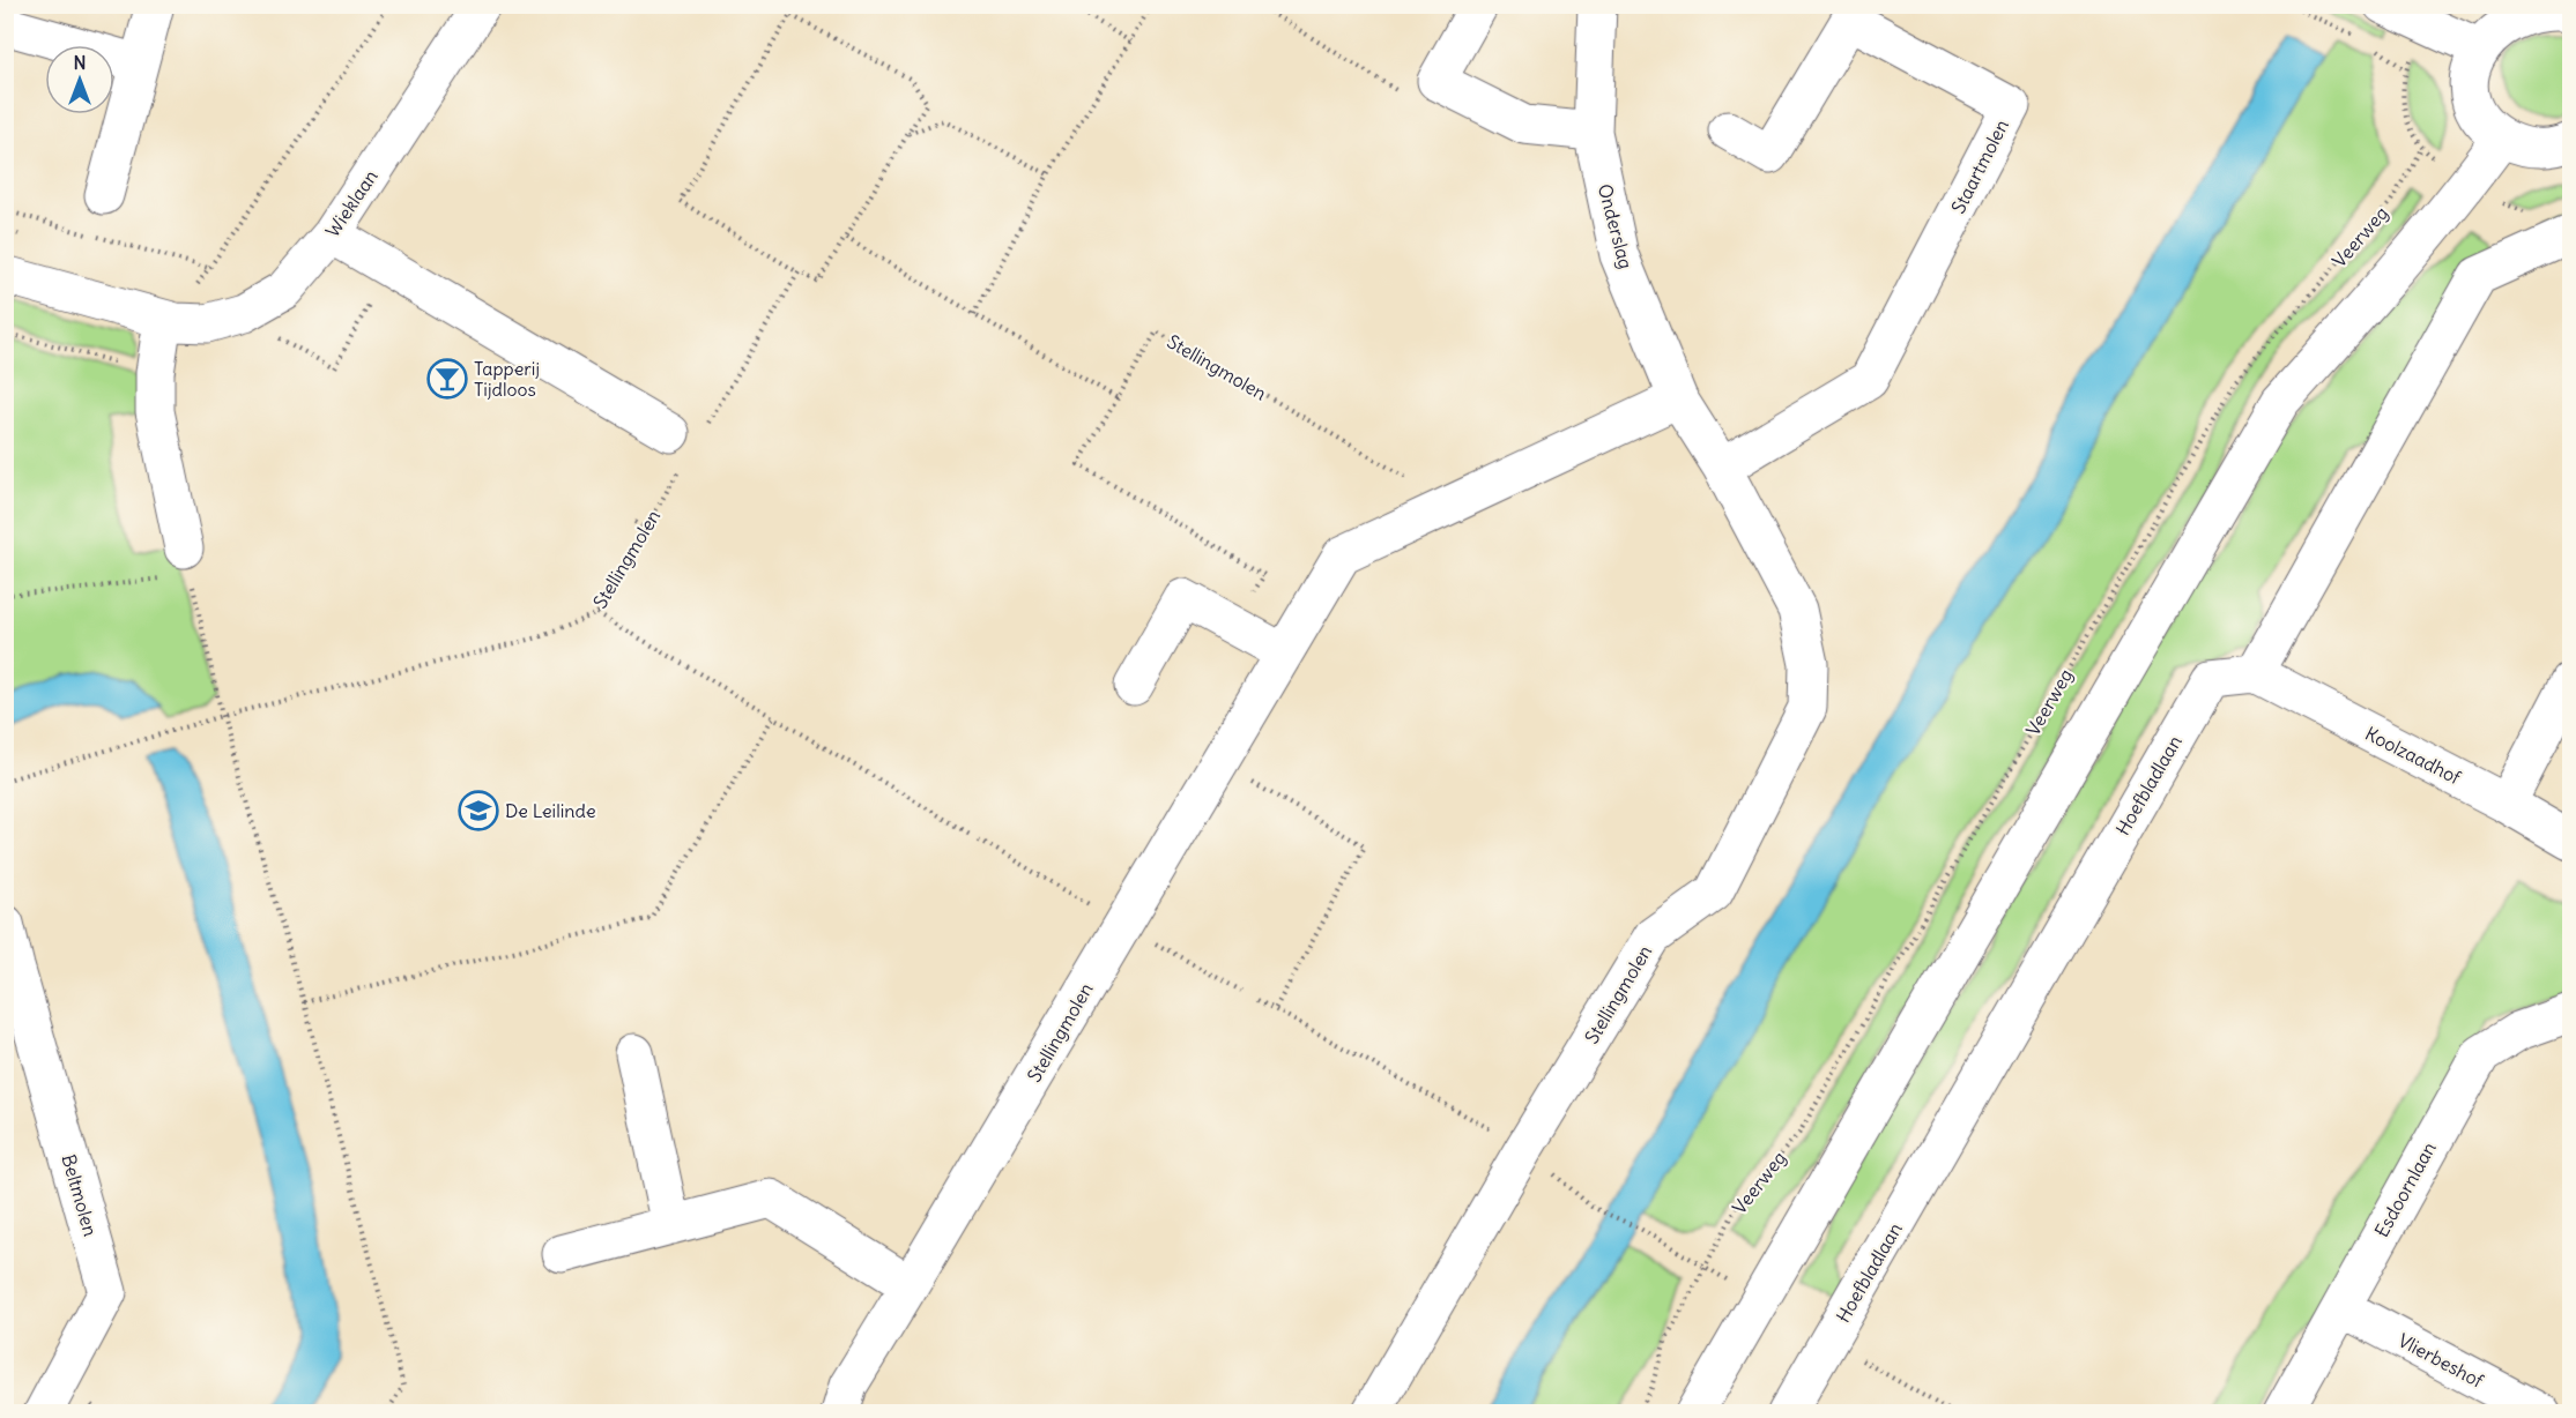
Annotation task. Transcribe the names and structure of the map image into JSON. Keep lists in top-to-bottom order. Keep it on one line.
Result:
{"streets":{"street":["Staartmolen","Wieklaan","Onderslag","Stellingmolen","Koolzaadhof","Hoefbladlaan","Esdoornlaan","Beltmolen","Vlierbeshof"],"path":["Veerweg"]},"crossings":[["Staartmolen","Onderslag"],["Staartmolen","Stellingmolen"],["Onderslag","Stellingmolen"],["Koolzaadhof","Hoefbladlaan"],["Esdoornlaan","Vlierbeshof"]],"places":{"bar":["Tapperij Tijdloos"],"school or university":["De Leilinde"]},"north":"top"}
